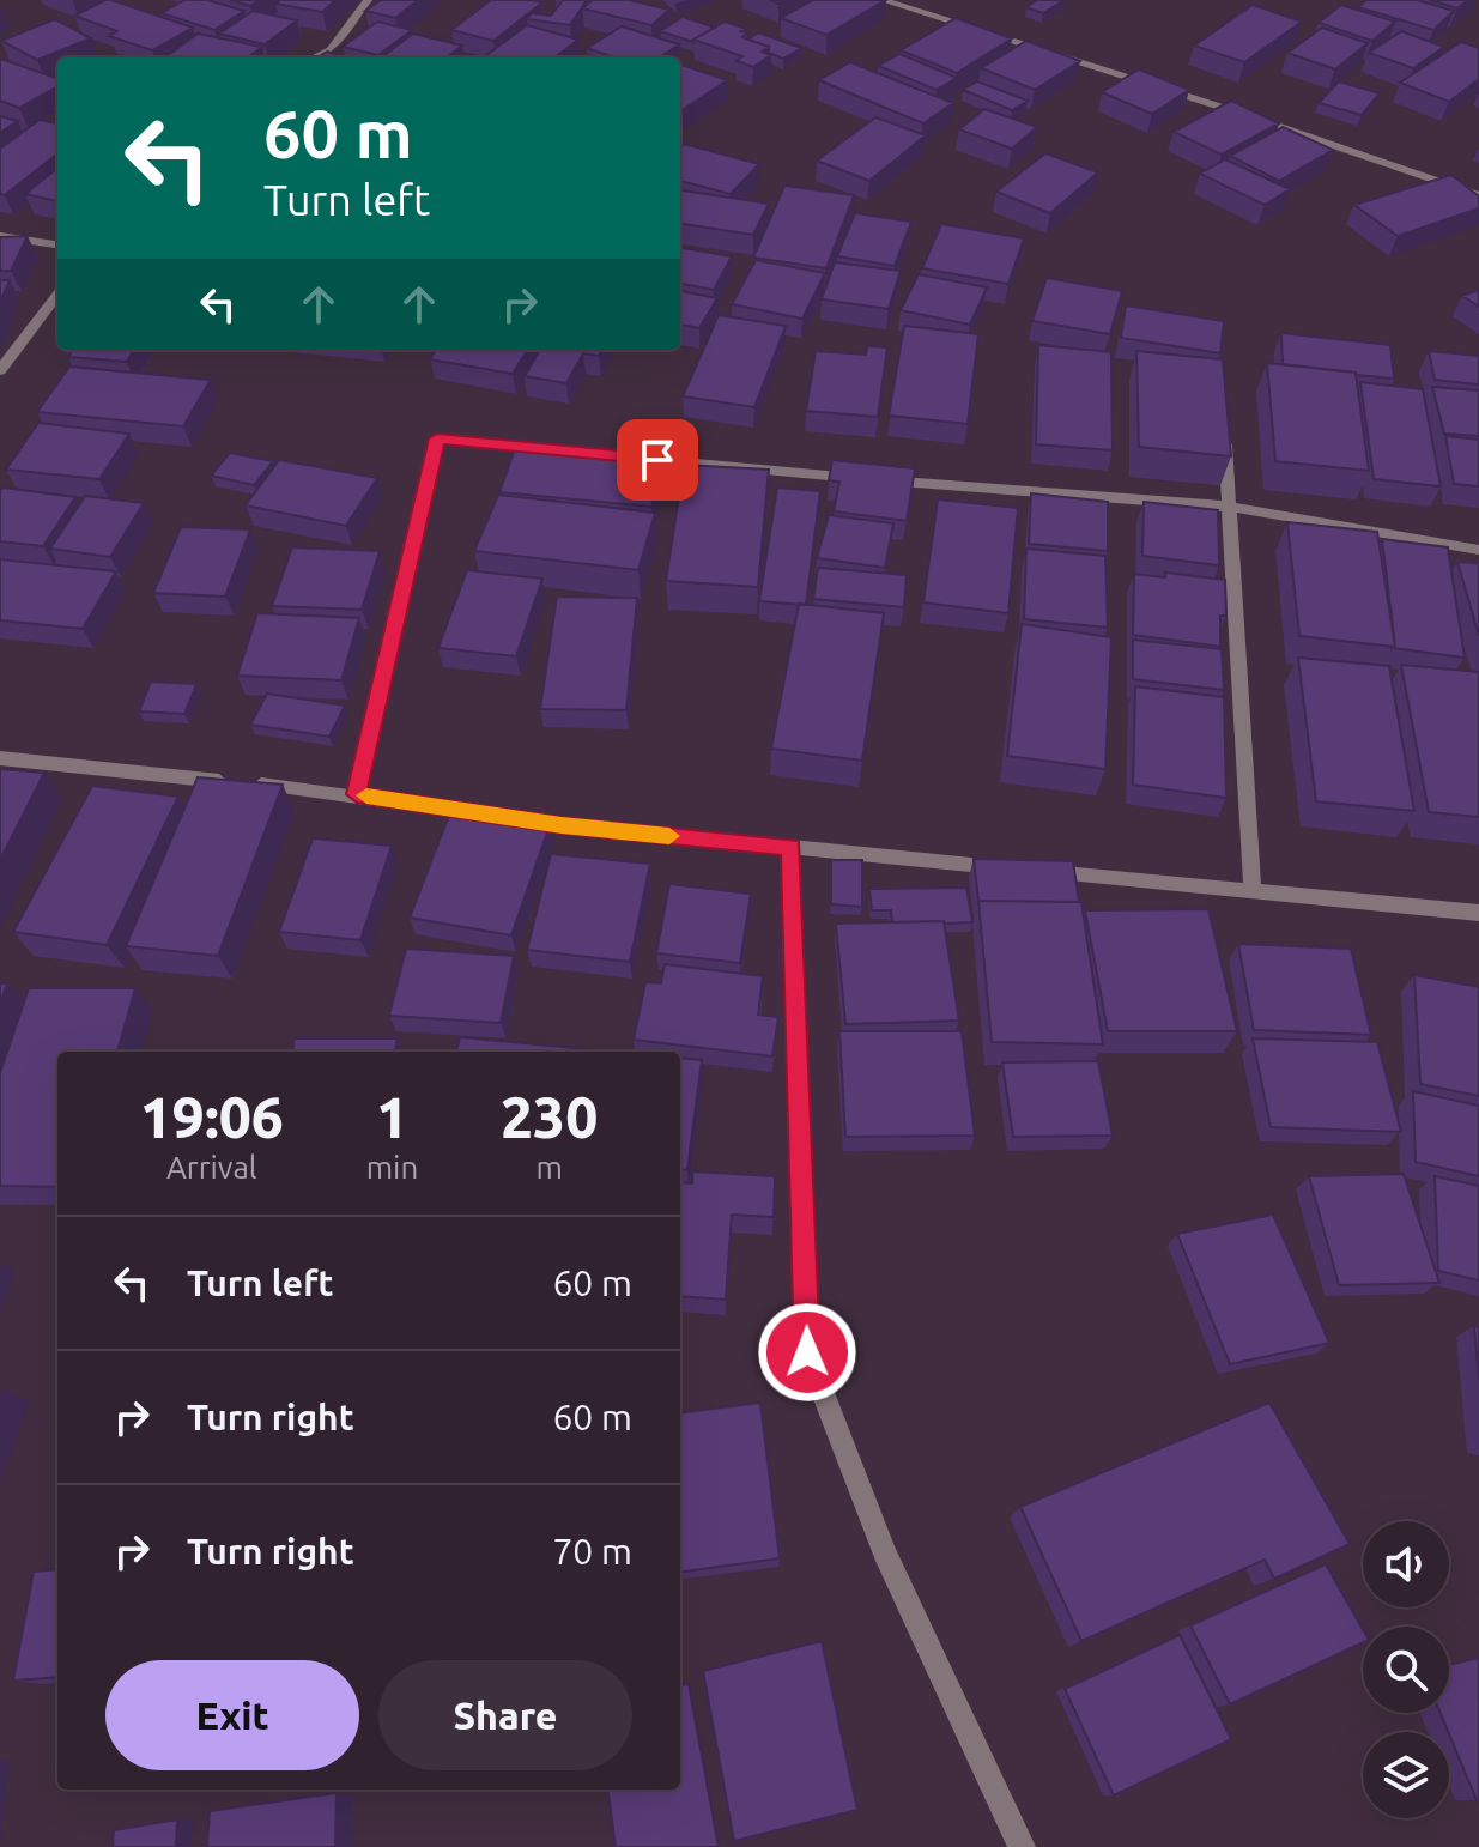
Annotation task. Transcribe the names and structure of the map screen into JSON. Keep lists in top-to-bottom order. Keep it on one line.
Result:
{"page":{"turn":["60 m","Turn left"],"eta":["19:06","Arrival","1","min","230","m"],"list":[{"name":"Turn left","value":"60 m"},{"name":"Turn right","value":"60 m"},{"name":"Turn right","value":"70 m"}],"buttons":["Exit","Share"]}}
